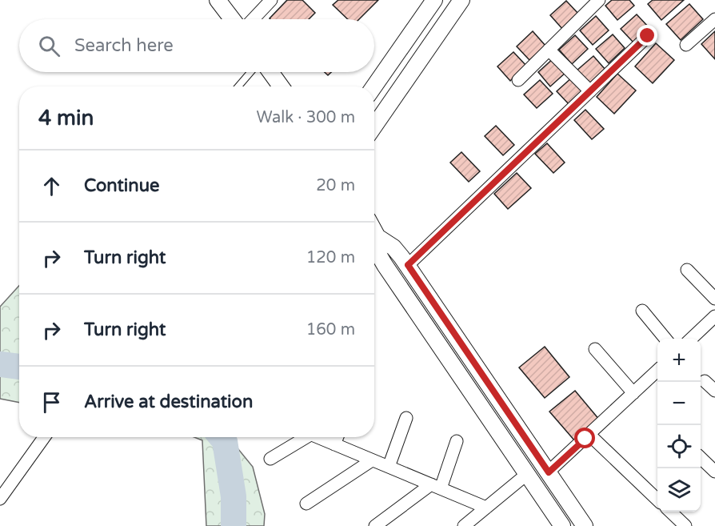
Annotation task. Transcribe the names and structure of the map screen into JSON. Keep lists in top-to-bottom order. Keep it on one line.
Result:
{"page":{"search":"Search here","heading":["4 min","Walk · 300 m"],"list":[["Continue","20 m"],["Turn right","120 m"],["Turn right","160 m"],"Arrive at destination"],"map_buttons":["+","−"]}}
